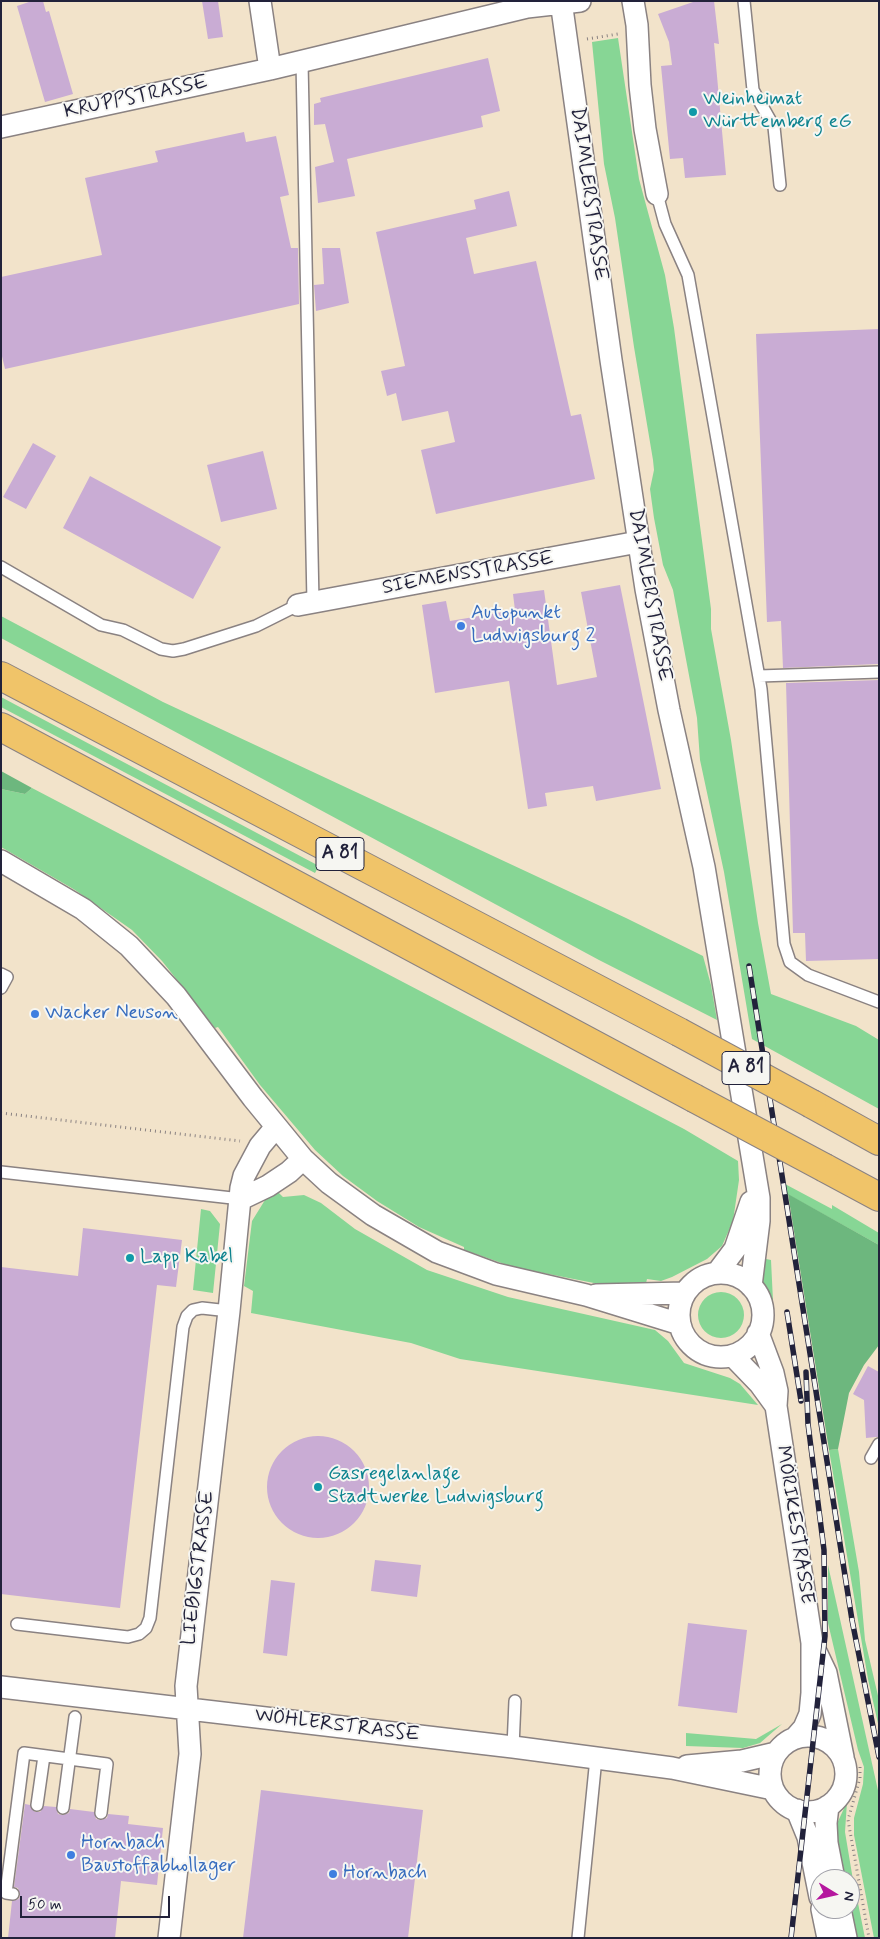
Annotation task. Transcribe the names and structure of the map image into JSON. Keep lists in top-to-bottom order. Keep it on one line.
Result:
{"streets":{"highway":["A 81"],"street":["KRUPPSTRASSE","DAIMLERSTRASSE","SIEMENSSTRASSE","MÖRIKESTRASSE","LIEBIGSTRASSE","WÖHLERSTRASSE"]},"crossings":[["KRUPPSTRASSE","DAIMLERSTRASSE"],["DAIMLERSTRASSE","SIEMENSSTRASSE"],["DAIMLERSTRASSE","MÖRIKESTRASSE"],["MÖRIKESTRASSE","WÖHLERSTRASSE"],["LIEBIGSTRASSE","WÖHLERSTRASSE"]],"places":["Weinheimat Württemberg eG","Autopunkt Ludwigsburg 2","Wacker Neuson","Lapp Kabel","Gasregelanlage Stadtwerke Ludwigsburg","Hornbach Baustoffabhollager","Hornbach"],"scale_bar":"50 m","north":"right"}
